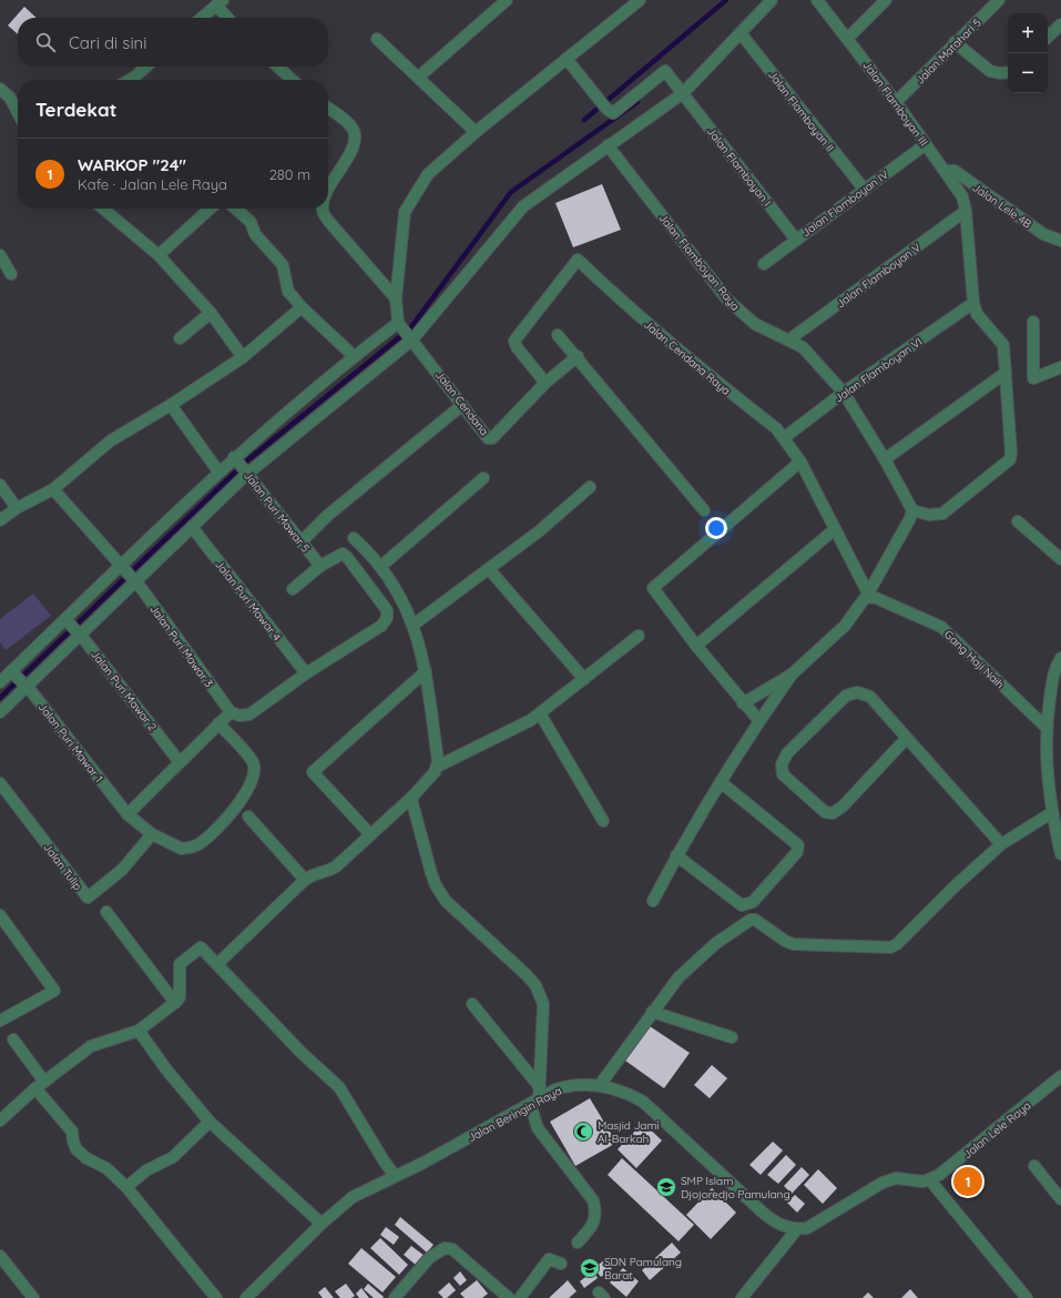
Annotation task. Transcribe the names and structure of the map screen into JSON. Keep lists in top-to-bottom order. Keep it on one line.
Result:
{"streets":{"street":["Jalan Matahari 5","Jalan Flamboyan III","Jalan Flamboyan II","Jalan Flamboyan I","Jalan Flamboyan IV","Jalan Lele 4B","Jalan Flamboyan Raya","Jalan Flamboyan V","Jalan Cendana Raya","Jalan Flamboyan VI","Jalan Cendana","Jalan Puri Mawar 5","Jalan Puri Mawar 4","Jalan Puri Mawar 3","Gang Haji Naih","Jalan Puri Mawar 2","Jalan Puri Mawar 1","Jalan Tulip","Jalan Beringin Raya","Jalan Lele Raya"]},"crossings":[["Jalan Matahari 5","Jalan Flamboyan III"],["Jalan Flamboyan III","Jalan Flamboyan IV"],["Jalan Flamboyan III","Jalan Lele 4B"],["Jalan Flamboyan III","Jalan Flamboyan V"],["Jalan Flamboyan III","Jalan Flamboyan VI"],["Jalan Flamboyan II","Jalan Flamboyan IV"],["Jalan Flamboyan I","Jalan Flamboyan IV"],["Jalan Flamboyan Raya","Jalan Flamboyan V"],["Jalan Flamboyan Raya","Jalan Flamboyan VI"],["Jalan Cendana Raya","Jalan Flamboyan VI"],["Jalan Cendana Raya","Jalan Cendana"],["Jalan Cendana Raya","Gang Haji Naih"],["Jalan Puri Mawar 1","Jalan Tulip"]],"places":{"mosque":["Masjid Jami Al-Barkah"],"school or university":["SMP Islam Djojoredjo Pamulang","SDN Pamulang Barat"]},"page":{"map_buttons":["+","−"],"search":"Cari di sini","heading":"Terdekat","list":[{"mark":"1","name":"WARKOP \"24\"","note":"Kafe · Jalan Lele Raya","value":"280 m"}],"pins":"1"}}
